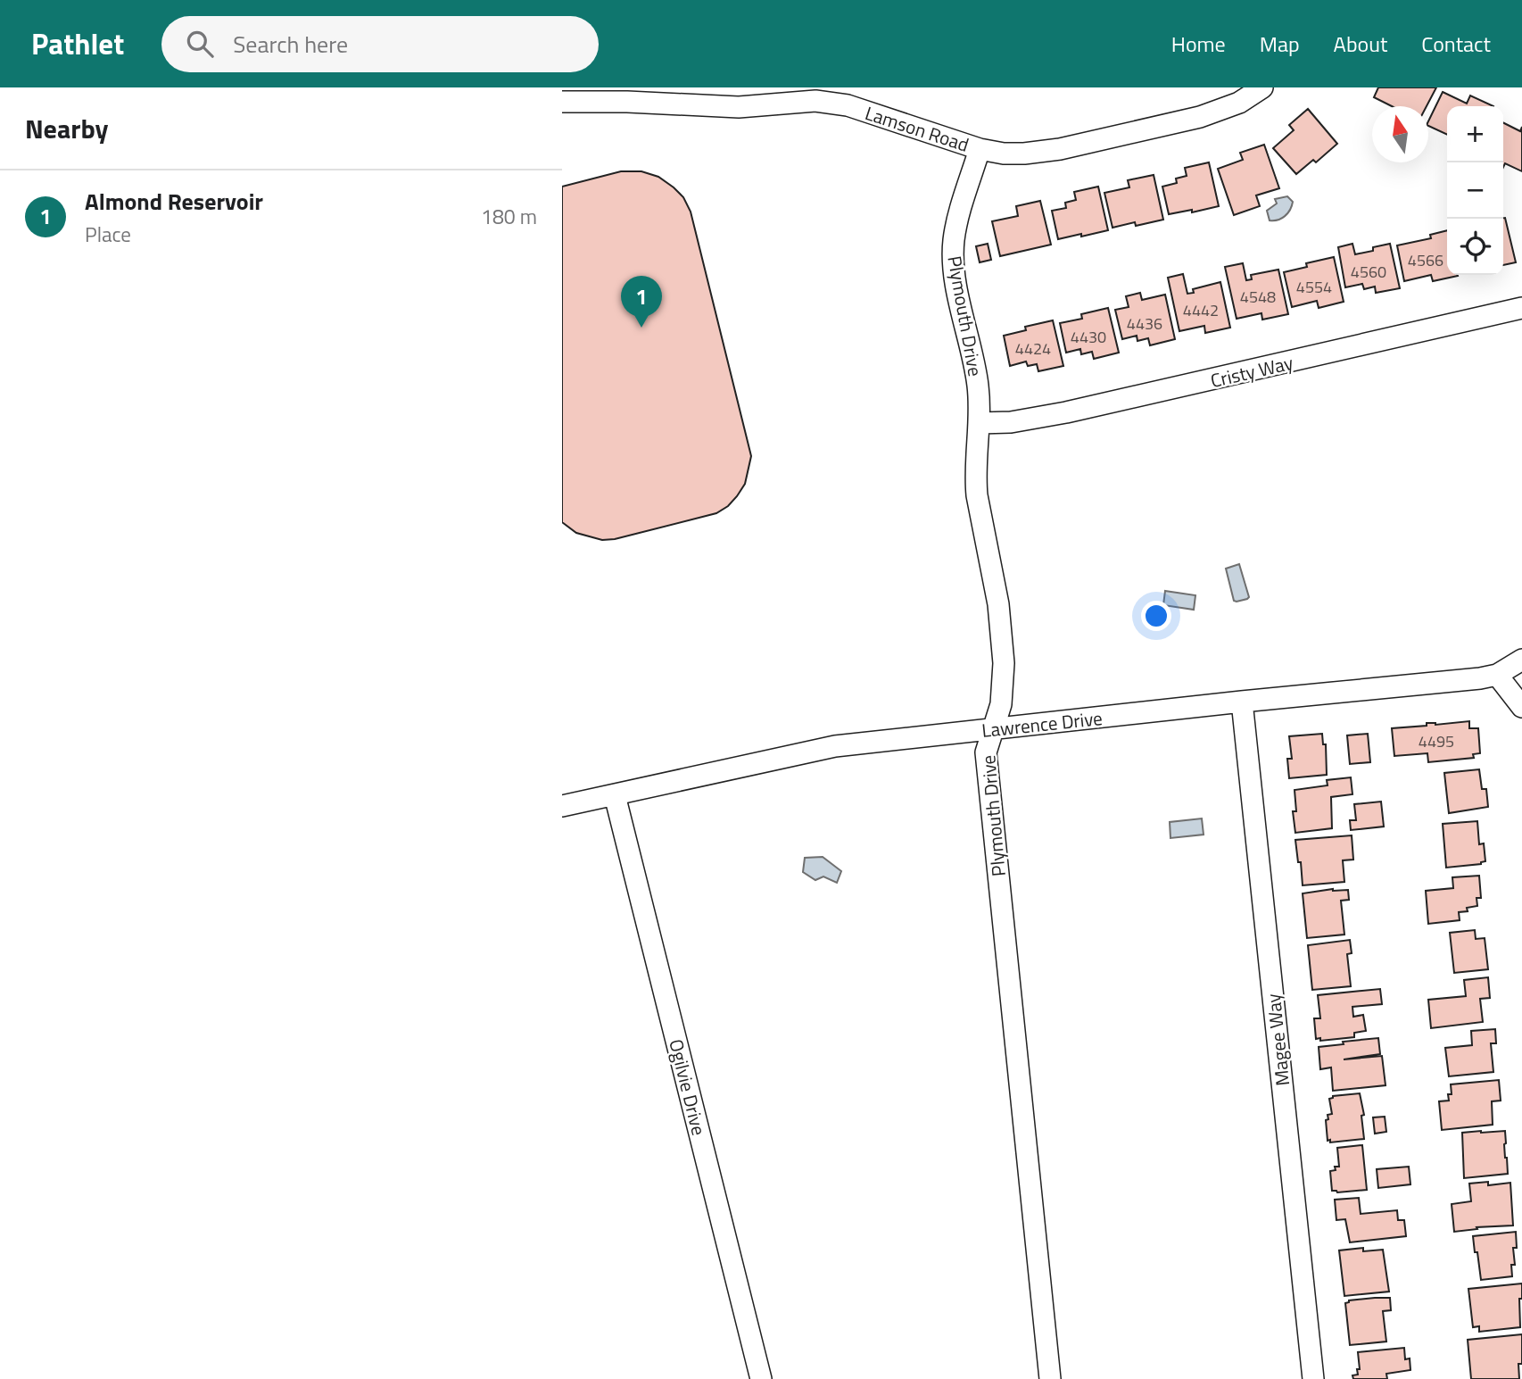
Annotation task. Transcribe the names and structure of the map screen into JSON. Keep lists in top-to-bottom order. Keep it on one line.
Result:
{"streets":{"street":["Lamson Road","Plymouth Drive","Cristy Way","Lawrence Drive","Magee Way","Ogilvie Drive"]},"crossings":[["Lamson Road","Plymouth Drive"],["Plymouth Drive","Cristy Way"],["Plymouth Drive","Lawrence Drive"],["Lawrence Drive","Magee Way"],["Lawrence Drive","Ogilvie Drive"]],"house_numbers":["4566","4560","4554","4548","4442","4436","4430","4424","4495"],"north":"top","page":{"header":"Pathlet","search":"Search here","nav":["Home","Map","About","Contact"],"heading":"Nearby","map_buttons":["+","−"],"list":[{"mark":"1","name":"Almond Reservoir","note":"Place","value":"180 m"}],"pins":"1"}}
